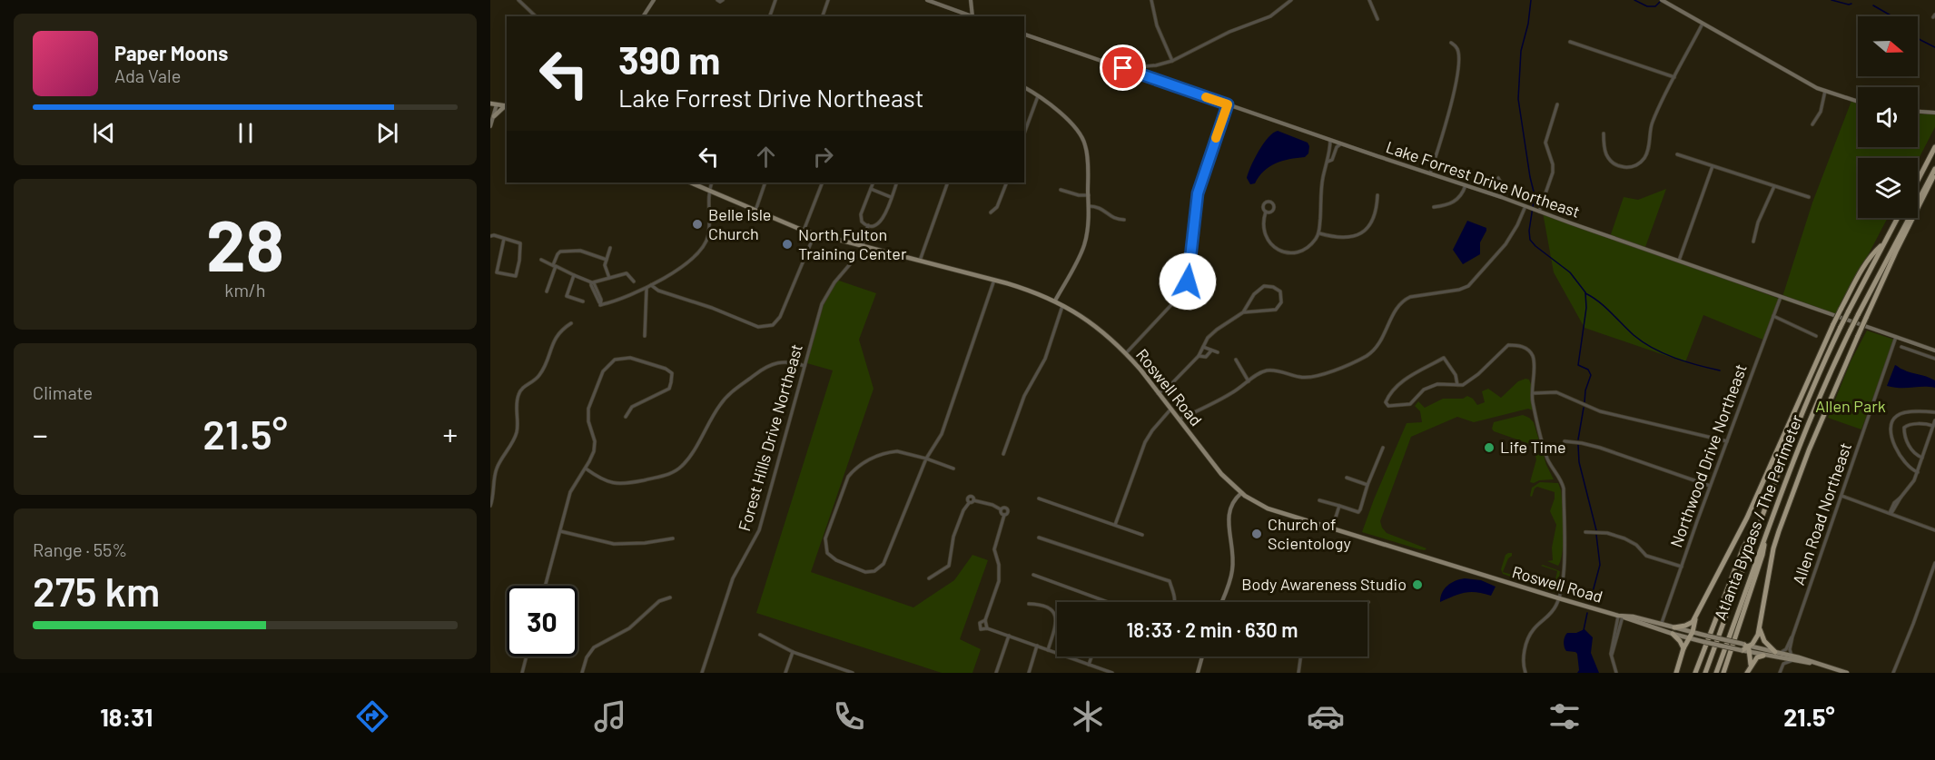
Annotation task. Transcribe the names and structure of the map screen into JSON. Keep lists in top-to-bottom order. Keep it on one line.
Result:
{"streets":{"highway":["Atlanta Bypass / The Perimeter"],"main road":["Roswell Road"],"street":["Lake Forrest Drive Northeast","Forest Hills Drive Northeast","Northwood Drive Northeast","Allen Road Northeast"]},"crossings":[["Lake Forrest Drive Northeast","Northwood Drive Northeast"],["Lake Forrest Drive Northeast","Allen Road Northeast"],["Roswell Road","Forest Hills Drive Northeast"],["Roswell Road","Northwood Drive Northeast"],["Roswell Road","Allen Road Northeast"]],"parks":["Allen Park"],"places":["Belle Isle Church","North Fulton Training Center","Life Time","Church of Scientology","Body Awareness Studio"],"north":"right","page":{"turn":["390 m","Lake Forrest Drive Northeast"],"song":["Paper Moons","Ada Vale"],"tile":[["28","km/h"],"Climate",["Range · 55%","275 km"]],"heat":["−","21.5°","+"],"limit":"30","trip":"18:33 · 2 min · 630 m","tabs":["18:31","21.5°"]}}
